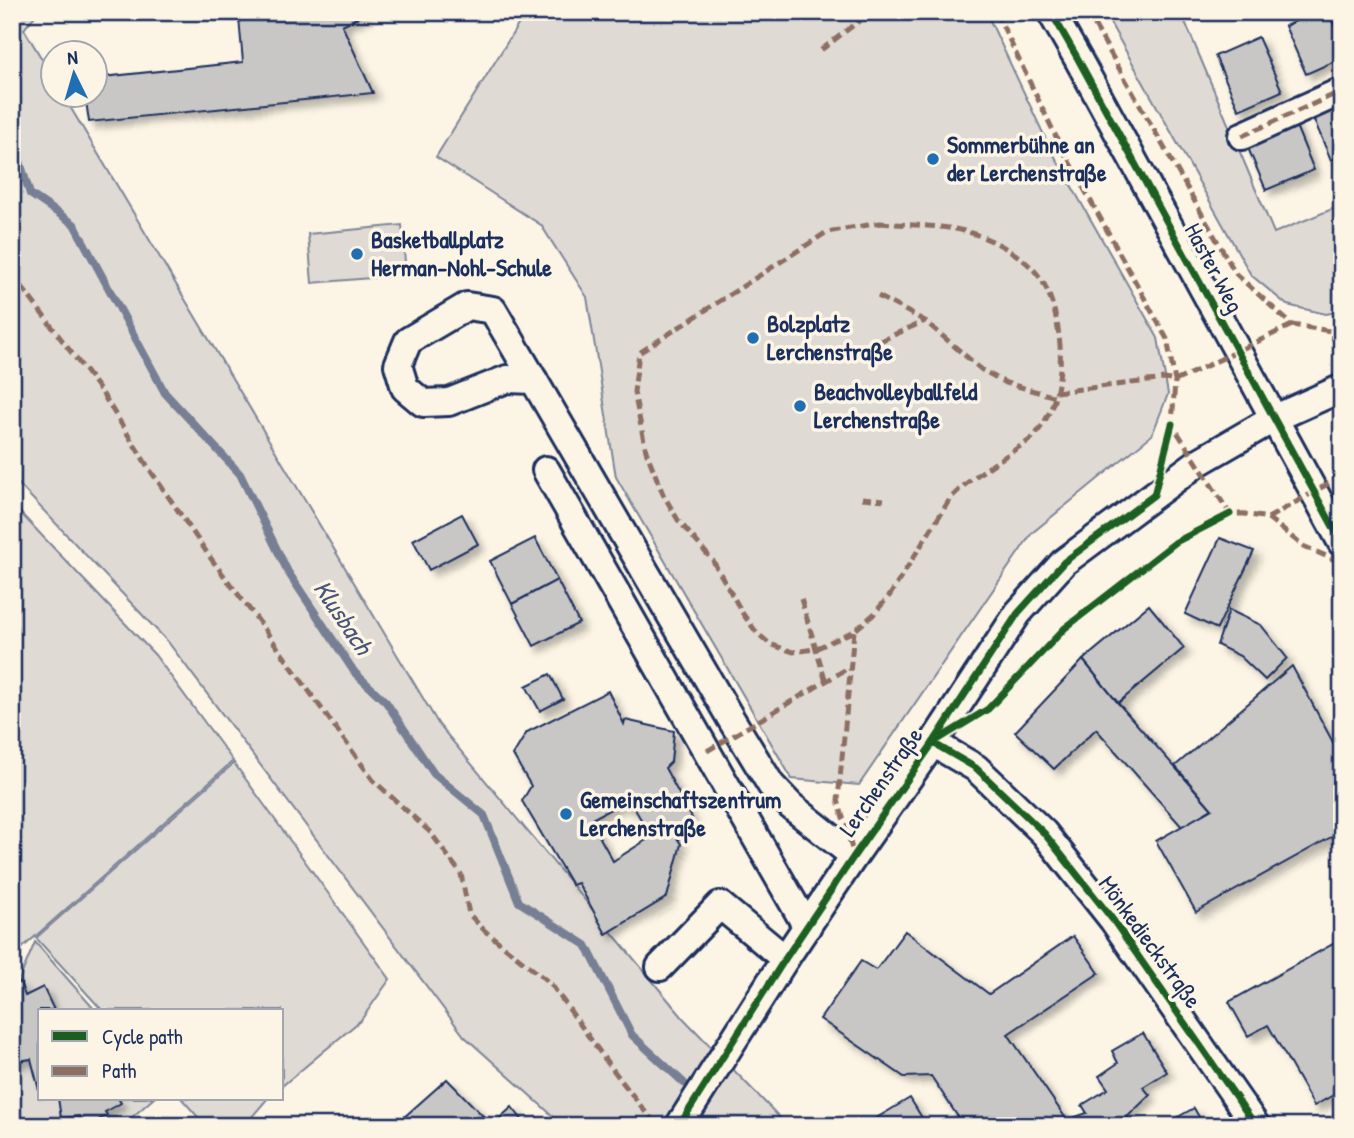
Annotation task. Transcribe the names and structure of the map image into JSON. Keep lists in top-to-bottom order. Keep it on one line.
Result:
{"streets":{"street":["Haster Weg","Lerchenstraße","Mönkedieckstraße"]},"crossings":[["Haster Weg","Lerchenstraße"],["Lerchenstraße","Mönkedieckstraße"]],"water":["Klusbach"],"places":["Sommerbühne an der Lerchenstraße","Basketballplatz Herman-Nohl-Schule","Bolzplatz Lerchenstraße","Beachvolleyballfeld Lerchenstraße","Gemeinschaftszentrum Lerchenstraße"],"legend":["Cycle path","Path"],"north":"top"}
